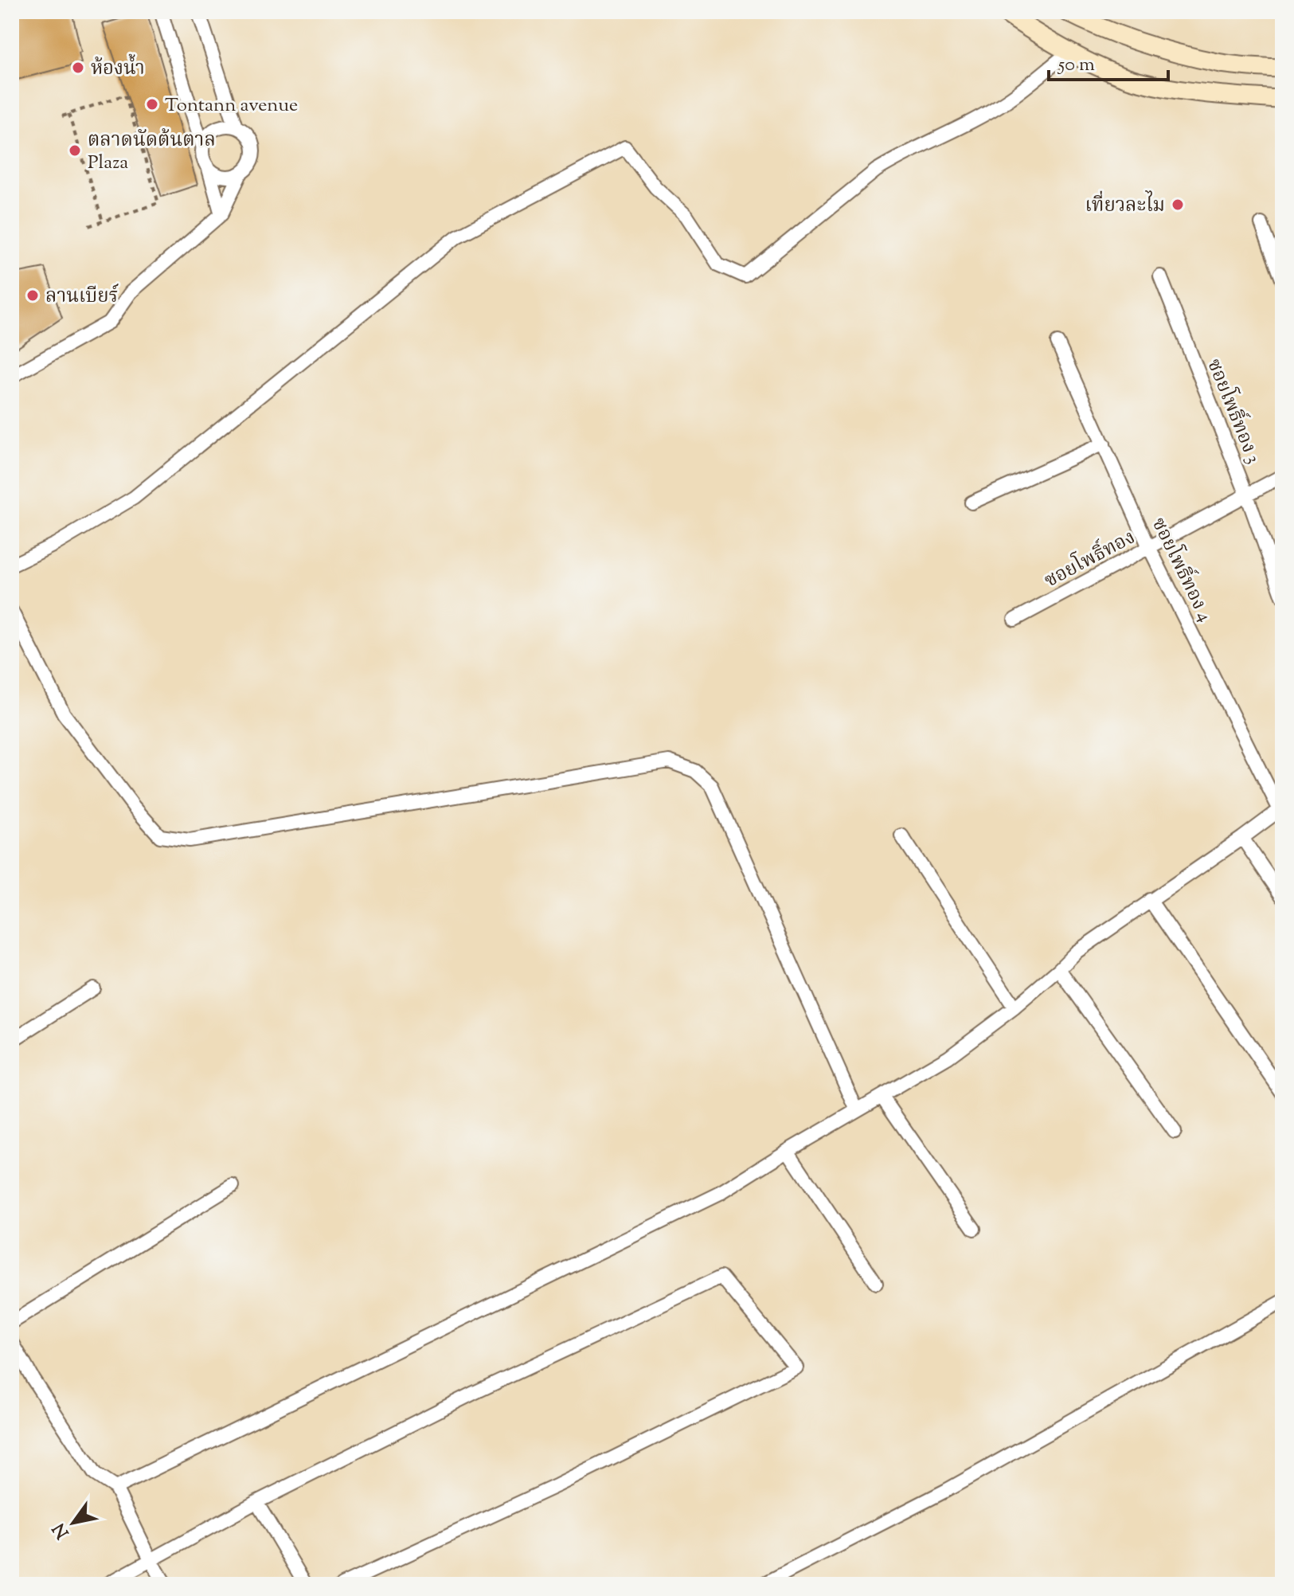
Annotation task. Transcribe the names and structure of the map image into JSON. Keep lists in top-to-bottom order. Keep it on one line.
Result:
{"streets":{"street":["ซอยโพธิ์ทอง 3","ซอยโพธิ์ทอง","ซอยโพธิ์ทอง 4"]},"crossings":[["ซอยโพธิ์ทอง 3","ซอยโพธิ์ทอง"],["ซอยโพธิ์ทอง","ซอยโพธิ์ทอง 4"]],"places":["ห้องน้ำ","Tontann avenue","ตลาดนัดต้นตาล Plaza","เที่ยวละไม","ลานเบียร์"],"scale_bar":"50 m","north":"bottom left"}
